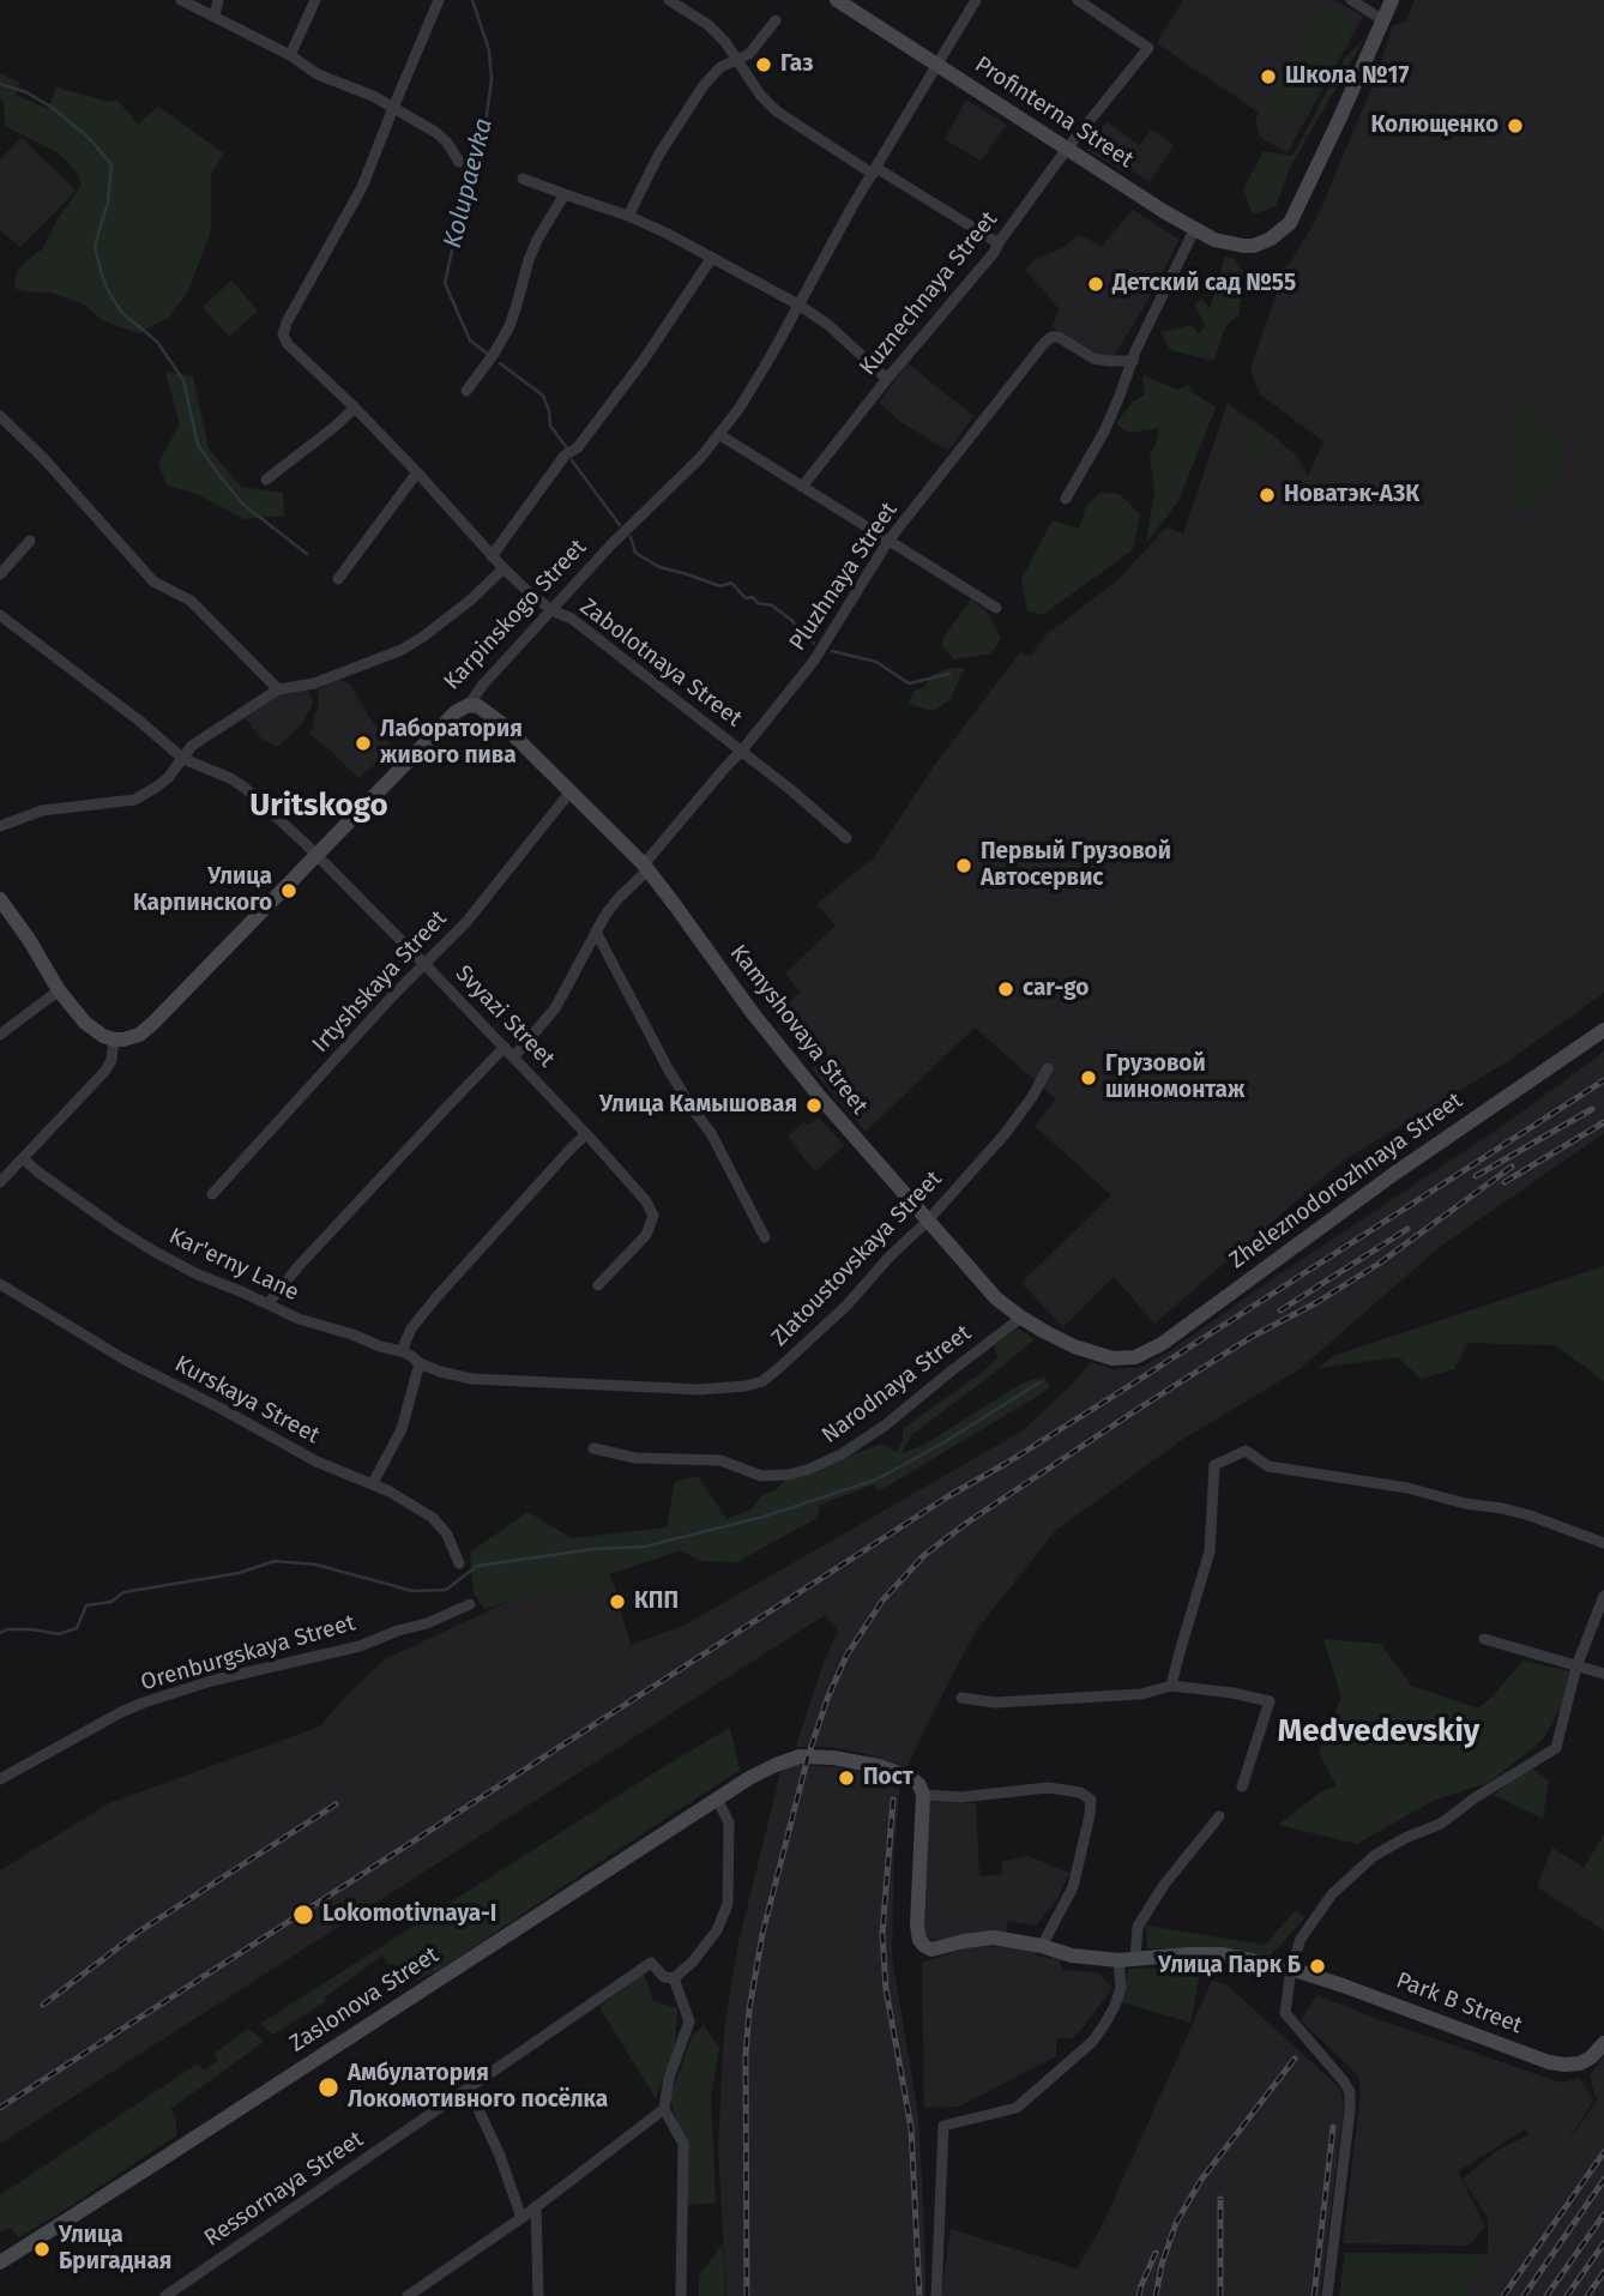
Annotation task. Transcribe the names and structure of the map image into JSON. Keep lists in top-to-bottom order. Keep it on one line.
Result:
{"streets":{"main road":["Profinterna Street","Karpinskogo Street","Kamyshovaya Street","Zheleznodorozhnaya Street","Zaslonova Street","Park B Street"],"street":["Kuznechnaya Street","Pluzhnaya Street","Zabolotnaya Street","Irtyshskaya Street","Svyazi Street","Zlatoustovskaya Street","Kar'erny Lane","Narodnaya Street","Kurskaya Street","Orenburgskaya Street","Ressornaya Street"]},"crossings":[["Profinterna Street","Kuznechnaya Street"],["Profinterna Street","Karpinskogo Street"],["Pluzhnaya Street","Zabolotnaya Street"],["Pluzhnaya Street","Svyazi Street"],["Pluzhnaya Street","Kamyshovaya Street"],["Karpinskogo Street","Zabolotnaya Street"],["Karpinskogo Street","Svyazi Street"],["Karpinskogo Street","Kamyshovaya Street"],["Irtyshskaya Street","Svyazi Street"],["Irtyshskaya Street","Kamyshovaya Street"],["Kamyshovaya Street","Zheleznodorozhnaya Street"],["Kamyshovaya Street","Zlatoustovskaya Street"],["Kamyshovaya Street","Narodnaya Street"],["Zlatoustovskaya Street","Kar'erny Lane"],["Zaslonova Street","Park B Street"]],"districts":["Uritskogo","Medvedevskiy"],"water":["Kolupaevka"],"places":["Газ","Школа №17","Колющенко","Детский сад №55","Новатэк-АЗК","Лаборатория живого пива","Первый Грузовой Автосервис","Улица Карпинского","car-go","Грузовой шиномонтаж","Улица Камышовая","КПП","Пост","Lokomotivnaya-I","Улица Парк Б","Амбулатория Локомотивного посёлка","Улица Бригадная"]}
